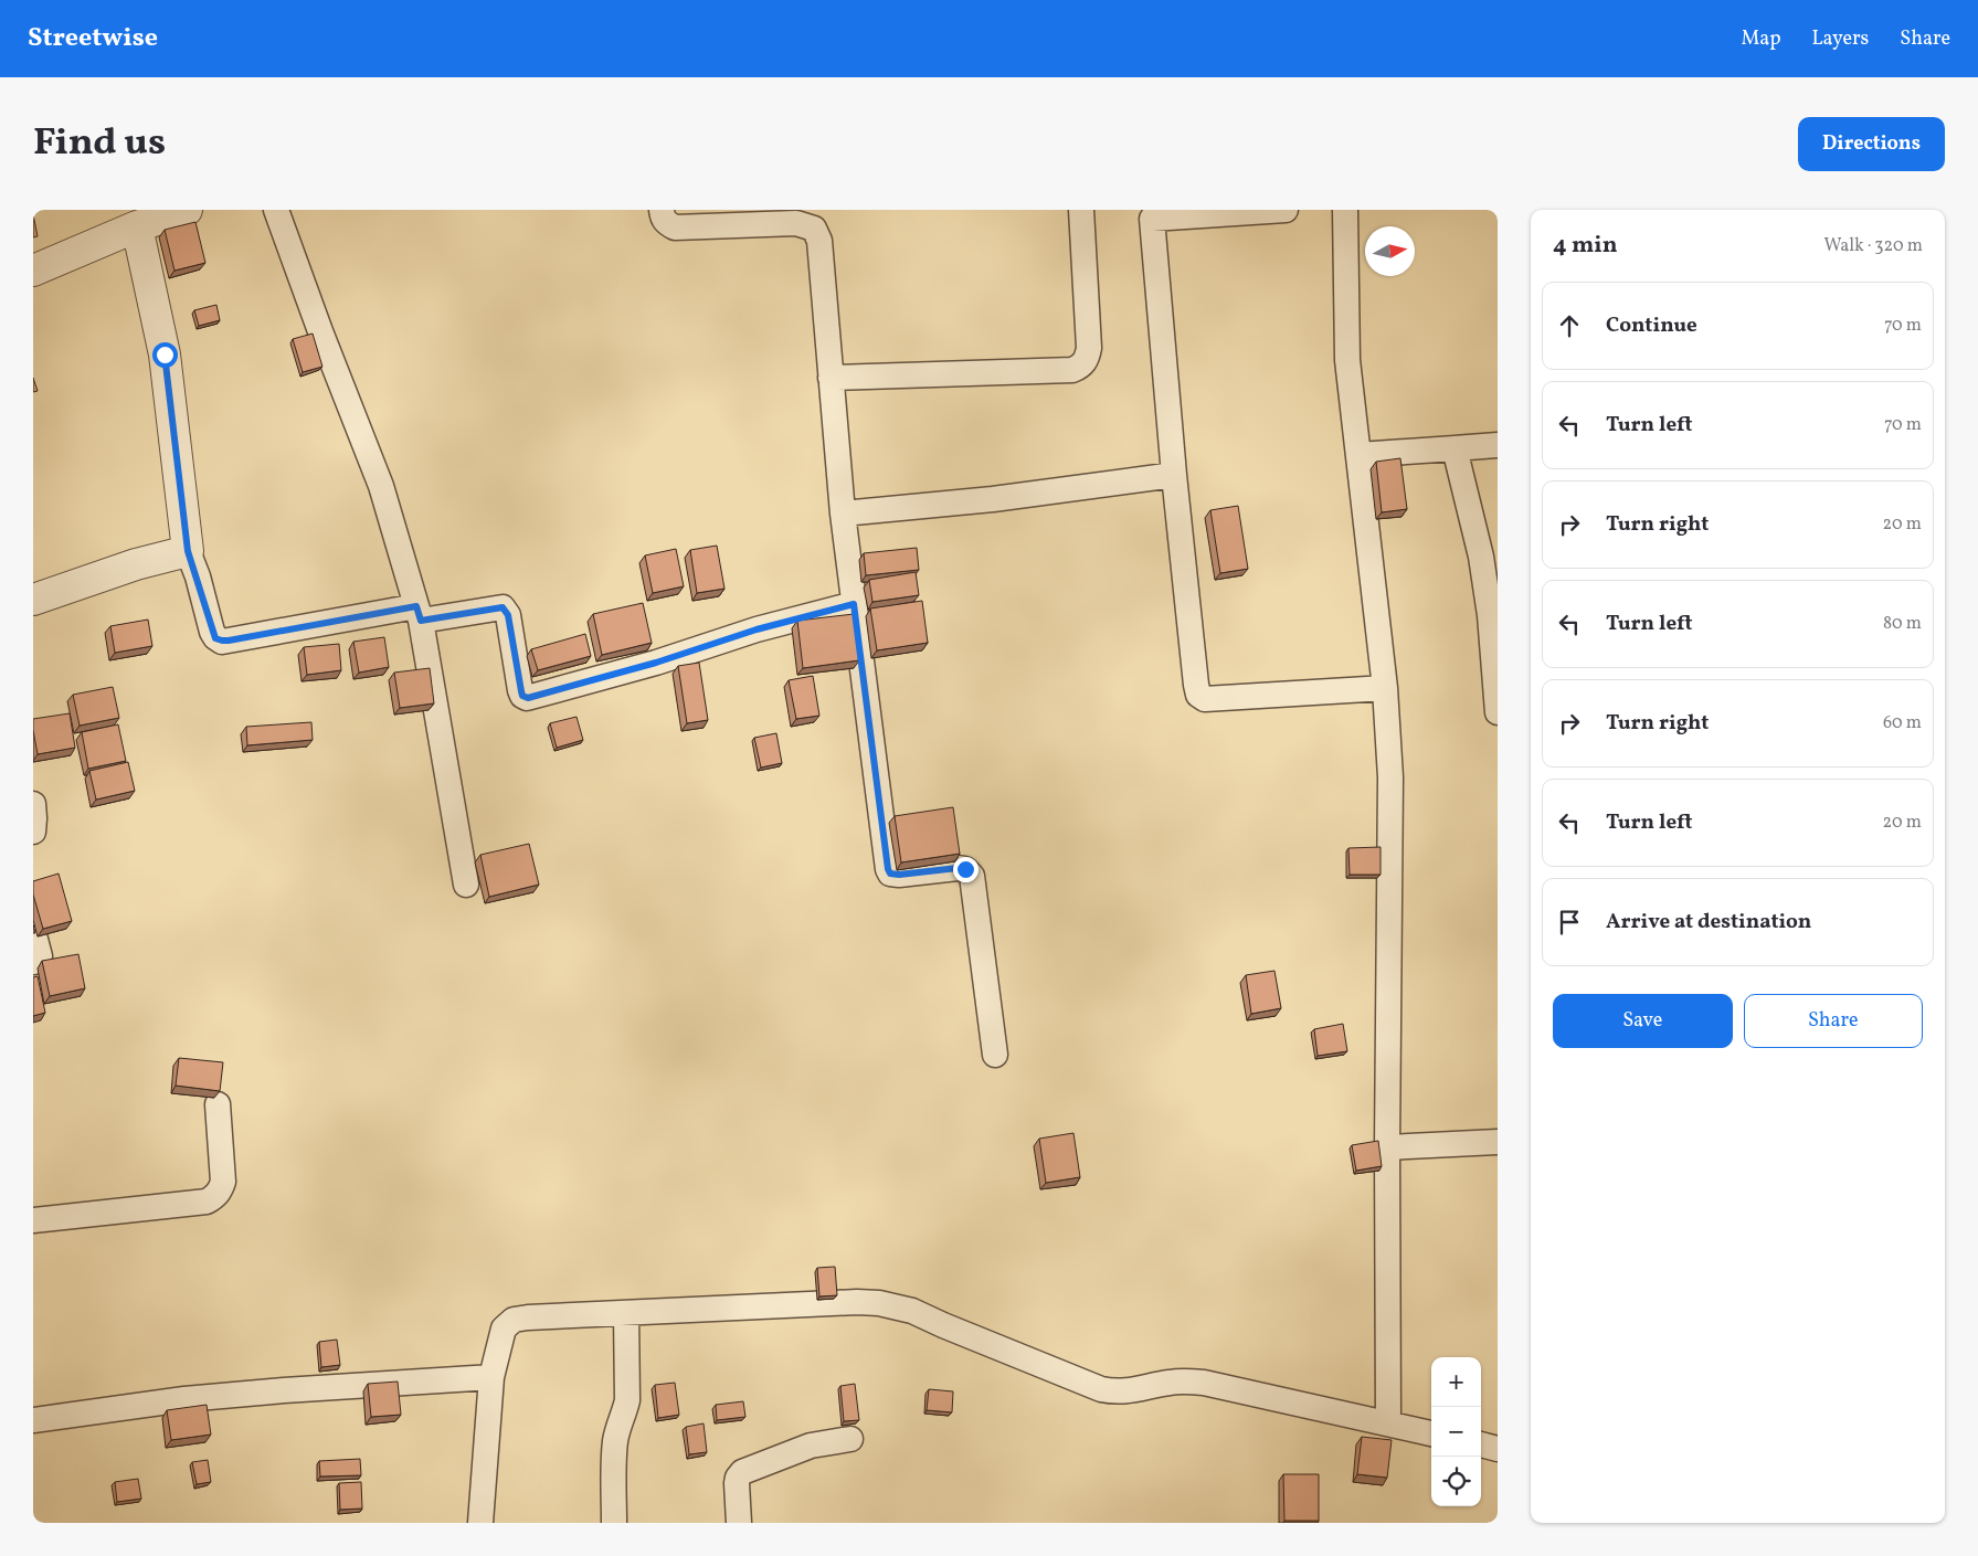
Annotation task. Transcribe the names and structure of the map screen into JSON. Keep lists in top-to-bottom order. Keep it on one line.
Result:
{"north":"right","page":{"header":"Streetwise","nav":["Map","Layers","Share"],"title":"Find us","buttons":["Directions",["Save","Share"]],"heading":["4 min","Walk · 320 m"],"list":[["Continue","70 m"],["Turn left","70 m"],["Turn right","20 m"],["Turn left","80 m"],["Turn right","60 m"],["Turn left","20 m"],"Arrive at destination"],"map_buttons":["+","−"]}}
